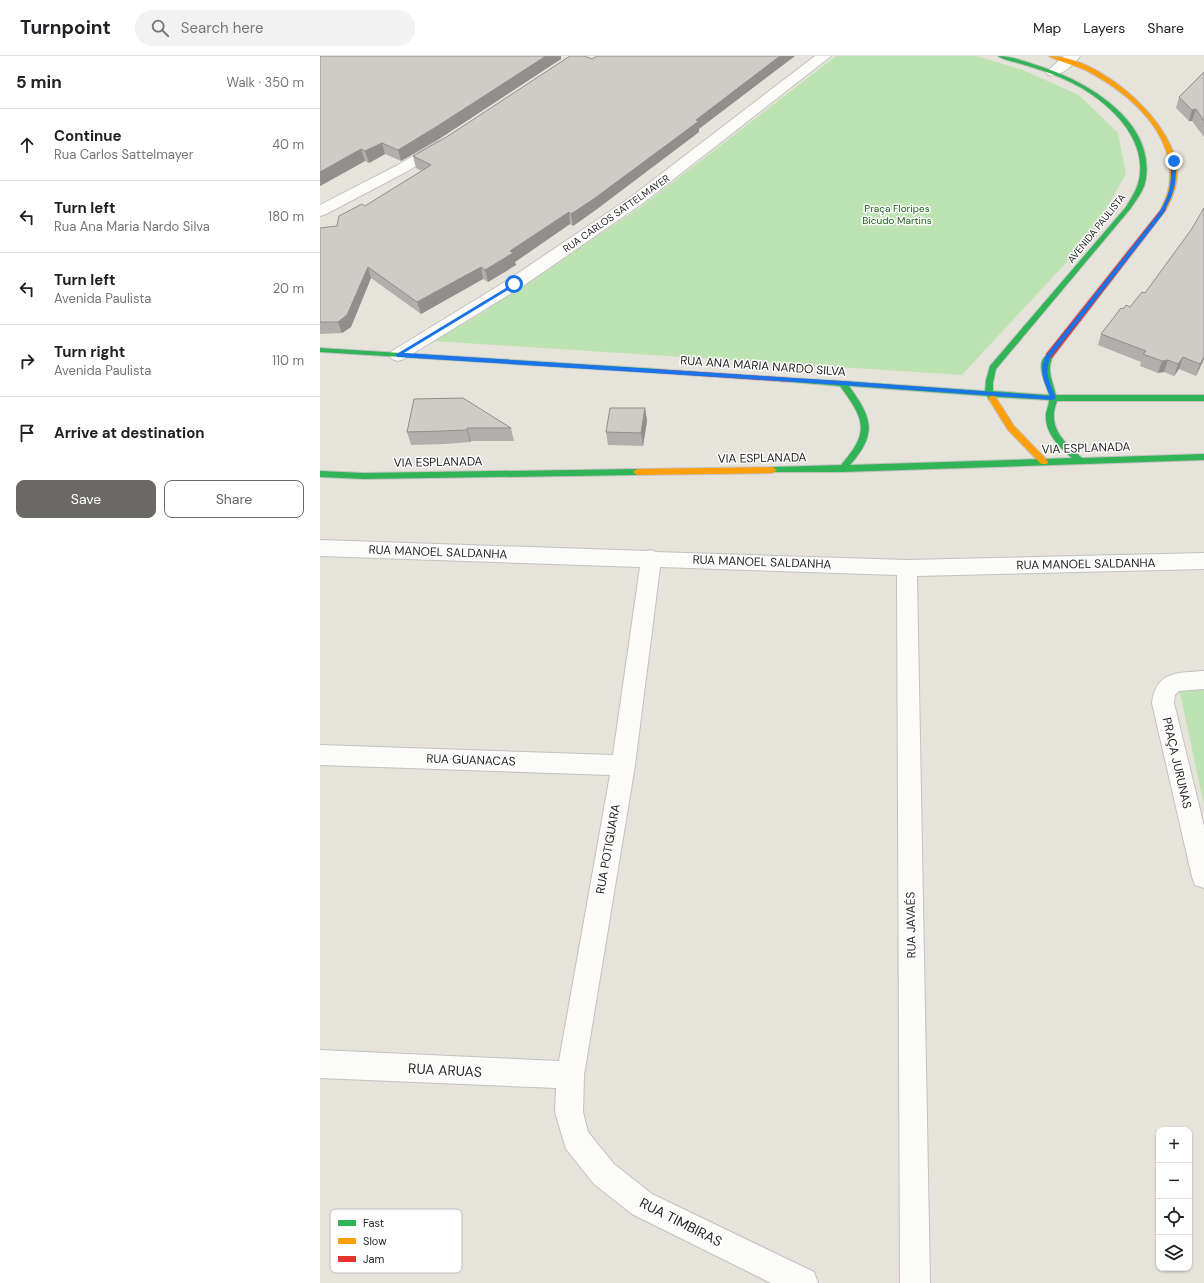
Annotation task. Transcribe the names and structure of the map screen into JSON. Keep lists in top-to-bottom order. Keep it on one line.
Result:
{"streets":{"main road":["AVENIDA PAULISTA","RUA ANA MARIA NARDO SILVA","VIA ESPLANADA"],"street":["RUA CARLOS SATTELMAYER","RUA MANOEL SALDANHA","RUA GUANACAS","PRAÇA JURUNAS","RUA POTIGUARA","RUA JAVAÉS","RUA ARUAS","RUA TIMBIRAS"]},"crossings":[["RUA CARLOS SATTELMAYER","RUA ANA MARIA NARDO SILVA"],["AVENIDA PAULISTA","RUA ANA MARIA NARDO SILVA"],["RUA MANOEL SALDANHA","RUA POTIGUARA"],["RUA MANOEL SALDANHA","RUA JAVAÉS"],["RUA GUANACAS","RUA POTIGUARA"],["RUA POTIGUARA","RUA ARUAS"],["RUA POTIGUARA","RUA TIMBIRAS"]],"parks":["Praça Floripes Bicudo Martins"],"legend":["Fast","Slow","Jam"],"page":{"header":"Turnpoint","search":"Search here","nav":["Map","Layers","Share"],"heading":["5 min","Walk · 350 m"],"list":[["Continue","Rua Carlos Sattelmayer","40 m"],["Turn left","Rua Ana Maria Nardo Silva","180 m"],["Turn left","Avenida Paulista","20 m"],["Turn right","Avenida Paulista","110 m"],"Arrive at destination"],"buttons":["Save","Share"],"map_buttons":["+","−"]}}
